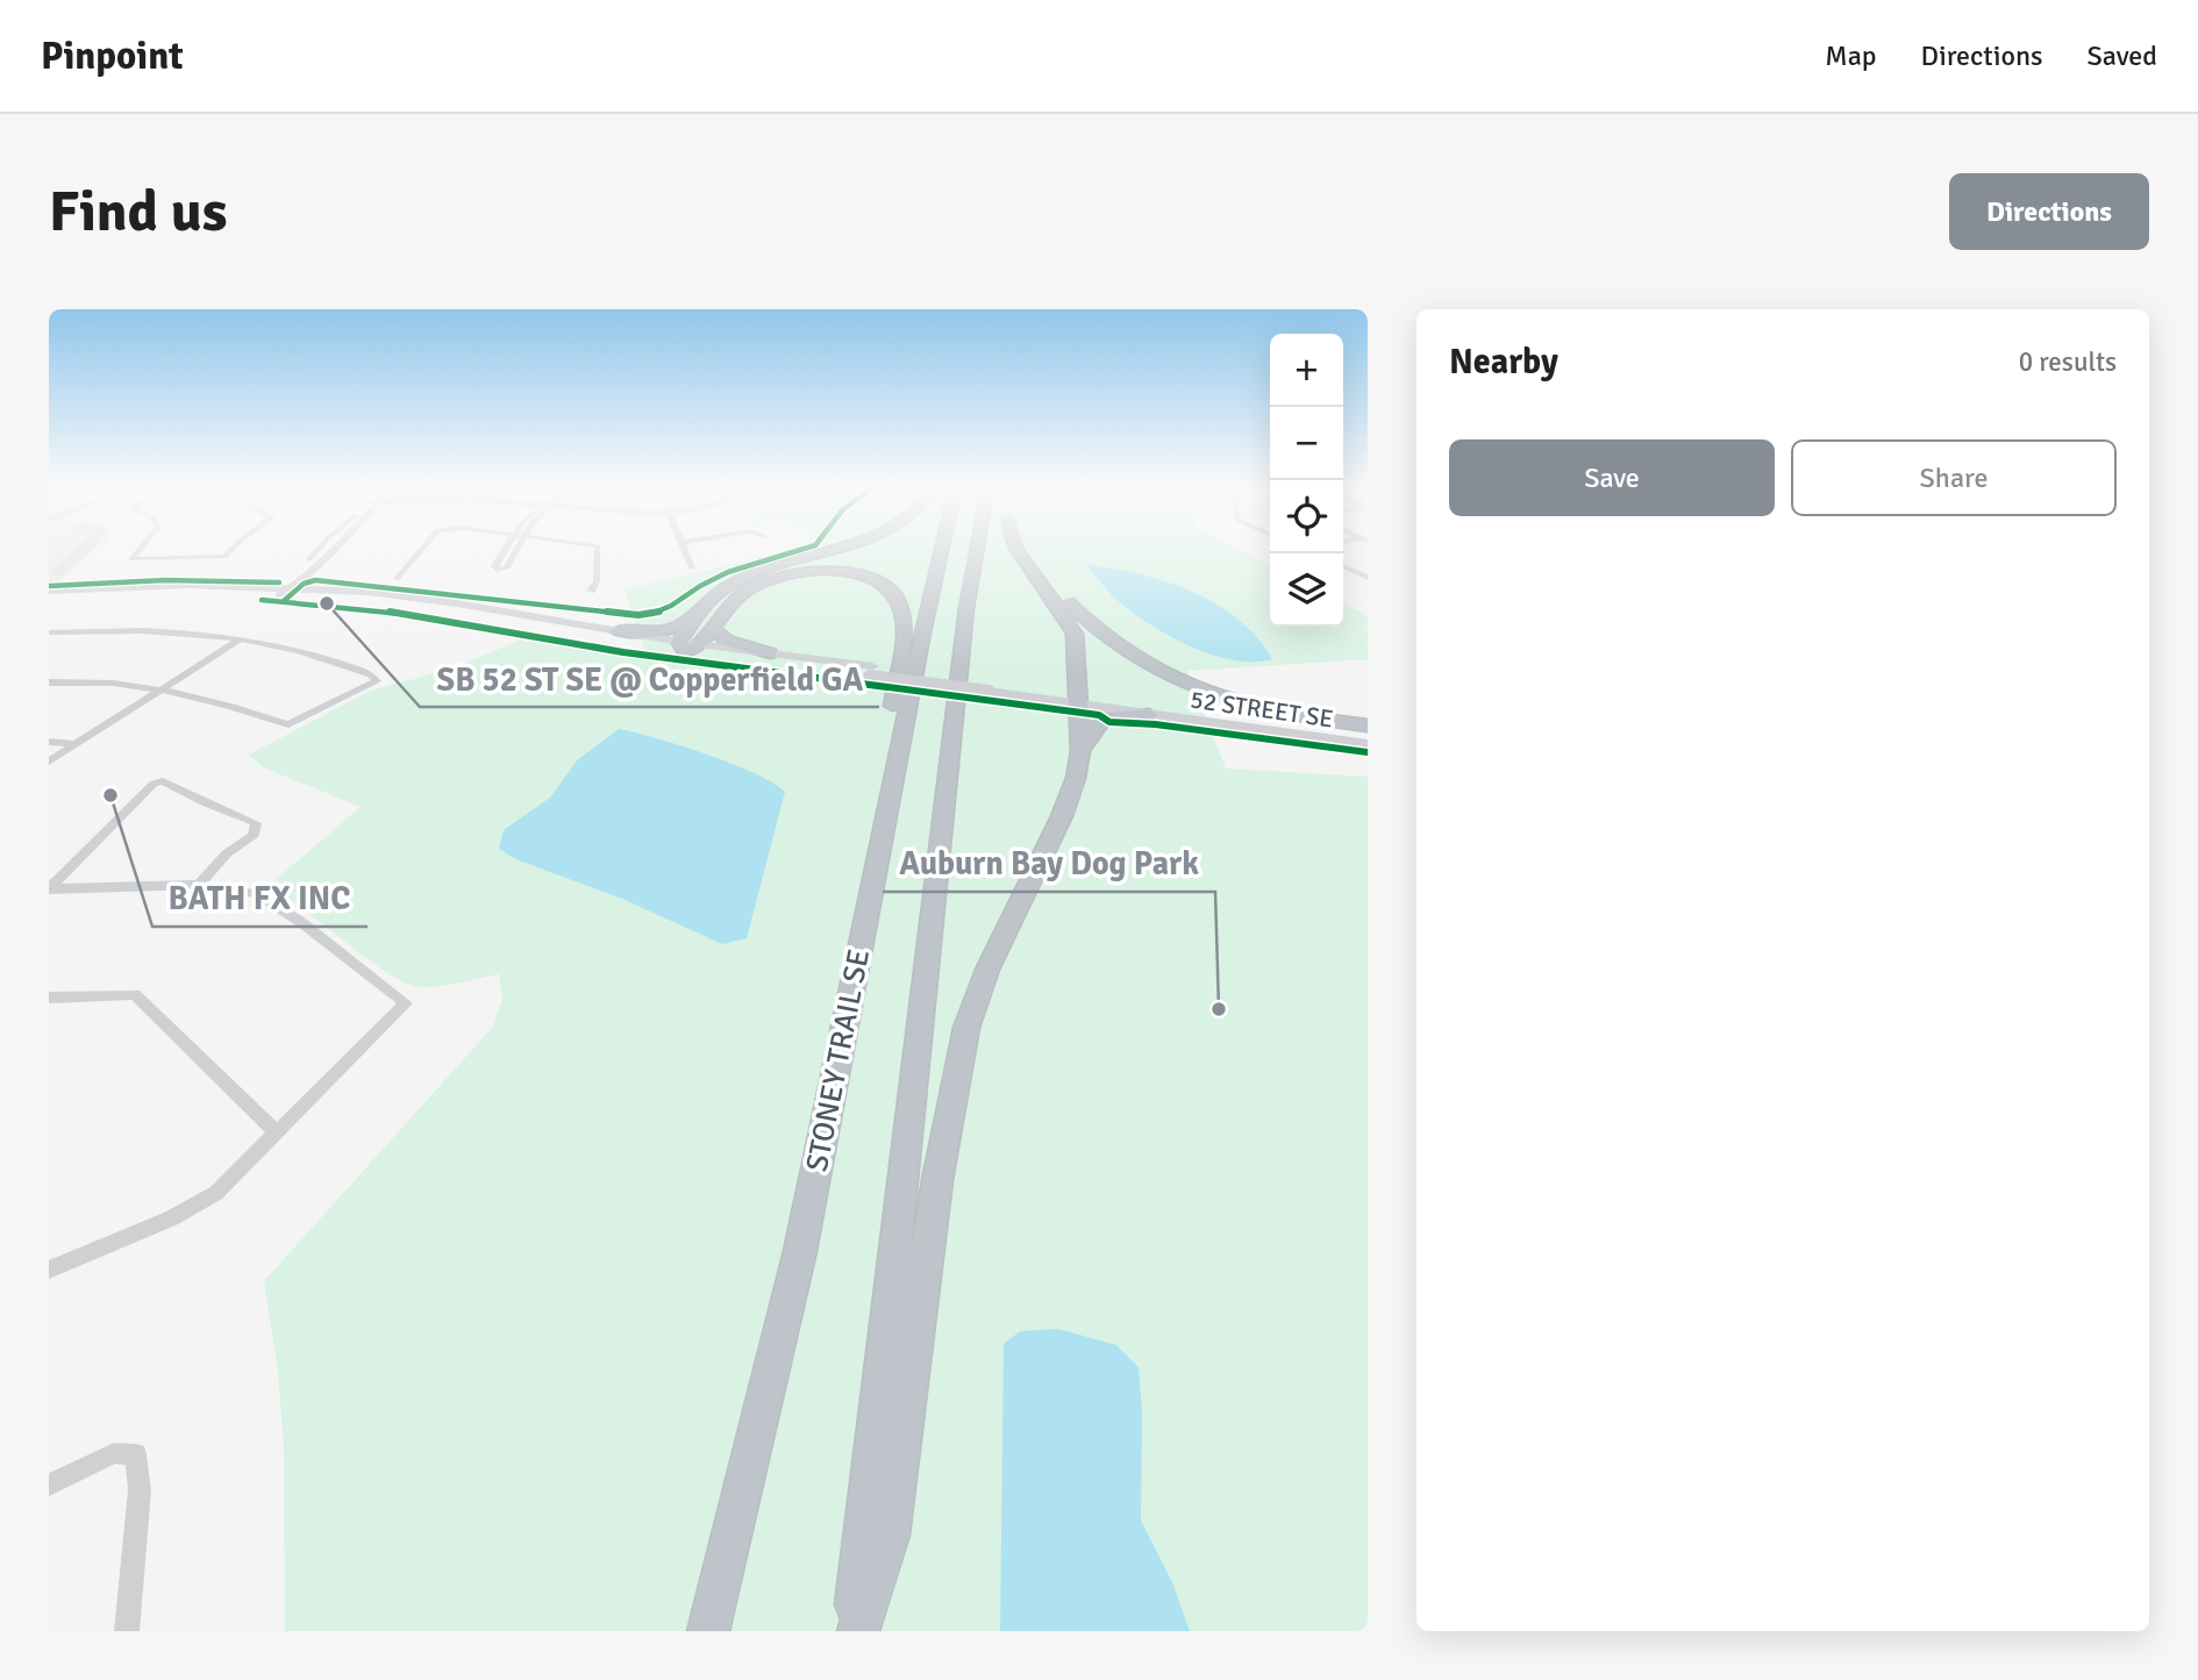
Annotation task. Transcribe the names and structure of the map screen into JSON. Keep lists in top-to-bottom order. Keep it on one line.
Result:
{"streets":{"highway":["STONEY TRAIL SE"],"main road":["52 STREET SE"]},"places":["SB 52 ST SE @ Copperfield GA","BATH FX INC","Auburn Bay Dog Park"],"page":{"header":"Pinpoint","nav":["Map","Directions","Saved"],"buttons":["Directions",["Save","Share"]],"title":"Find us","heading":["Nearby","0 results"],"map_buttons":["+","−"]}}
